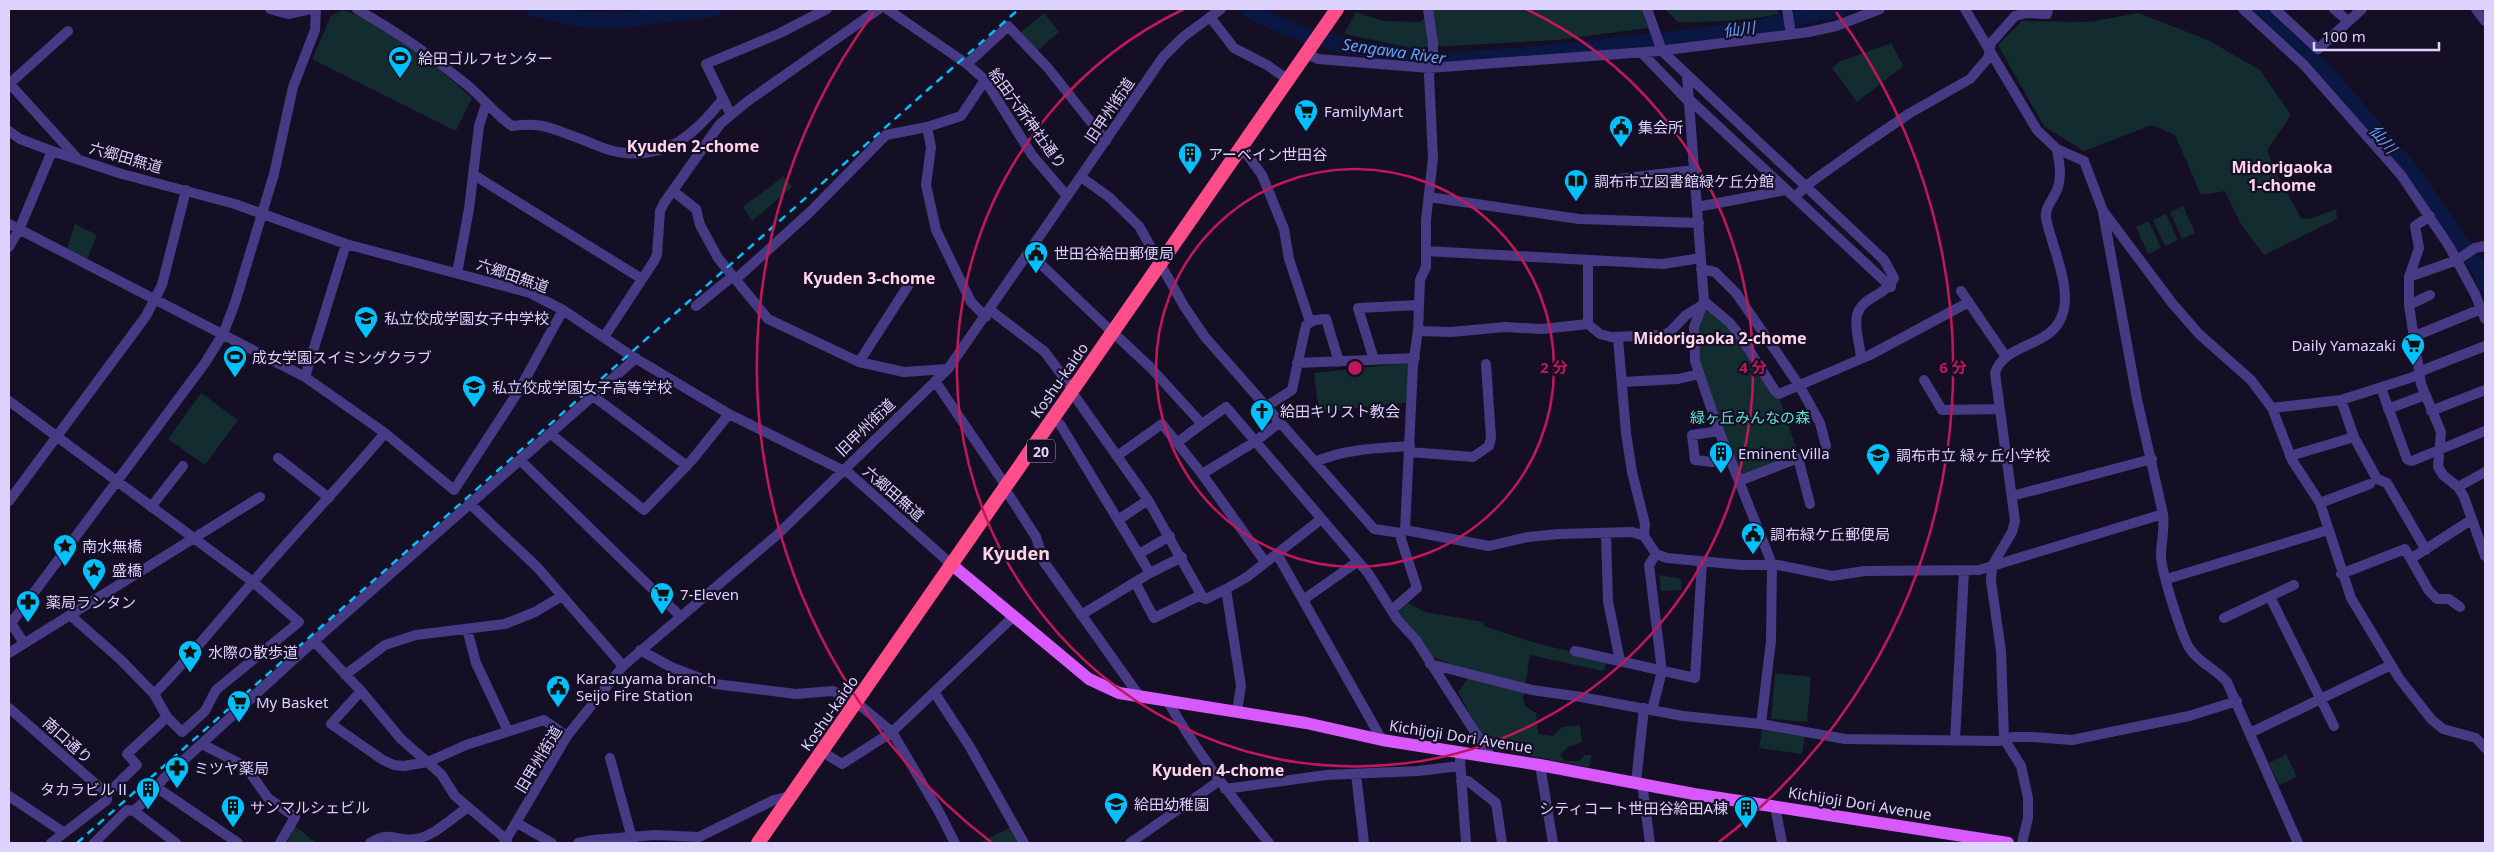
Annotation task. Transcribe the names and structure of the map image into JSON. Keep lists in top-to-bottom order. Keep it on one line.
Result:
{"streets":{"highway":["Koshu-kaido","20"],"main road":["Kichijoji Dori Avenue"],"street":["旧甲州街道","給田六所神社通り","六郷田無道","南口通り"]},"crossings":[["旧甲州街道","給田六所神社通り"],["旧甲州街道","六郷田無道"],["六郷田無道","Koshu-kaido"],["六郷田無道","Kichijoji Dori Avenue"],["Koshu-kaido","Kichijoji Dori Avenue"]],"districts":["Kyuden 2-chome","Midorigaoka 1-chome","Kyuden 3-chome","Midorigaoka 2-chome","Kyuden","Kyuden 4-chome"],"water":["仙川","Sengawa River"],"parks":["緑ヶ丘みんなの森"],"places":{"sports":["給田ゴルフセンター","成女学園スイミングクラブ"],"supermarket":["FamilyMart","Daily Yamazaki","7-Eleven","My Basket"],"public building":["集会所","世田谷給田郵便局","調布緑ケ丘郵便局","Karasuyama branch Seijo Fire Station"],"building":["アーベイン世田谷","Eminent Villa","タカラビルⅡ","サンマルシェビル","シティコート世田谷給田A棟"],"library":["調布市立図書館緑ケ丘分館"],"school or university":["私立佼成学園女子中学校","私立佼成学園女子高等学校","調布市立 緑ヶ丘小学校","給田幼稚園"],"church":["給田キリスト教会"],"place":["南水無橋","盛橋","水際の散歩道"],"pharmacy":["薬局ランタン","ミツヤ薬局"]},"scale_bar":"100 m","rings":["2 分","4 分","6 分"]}
